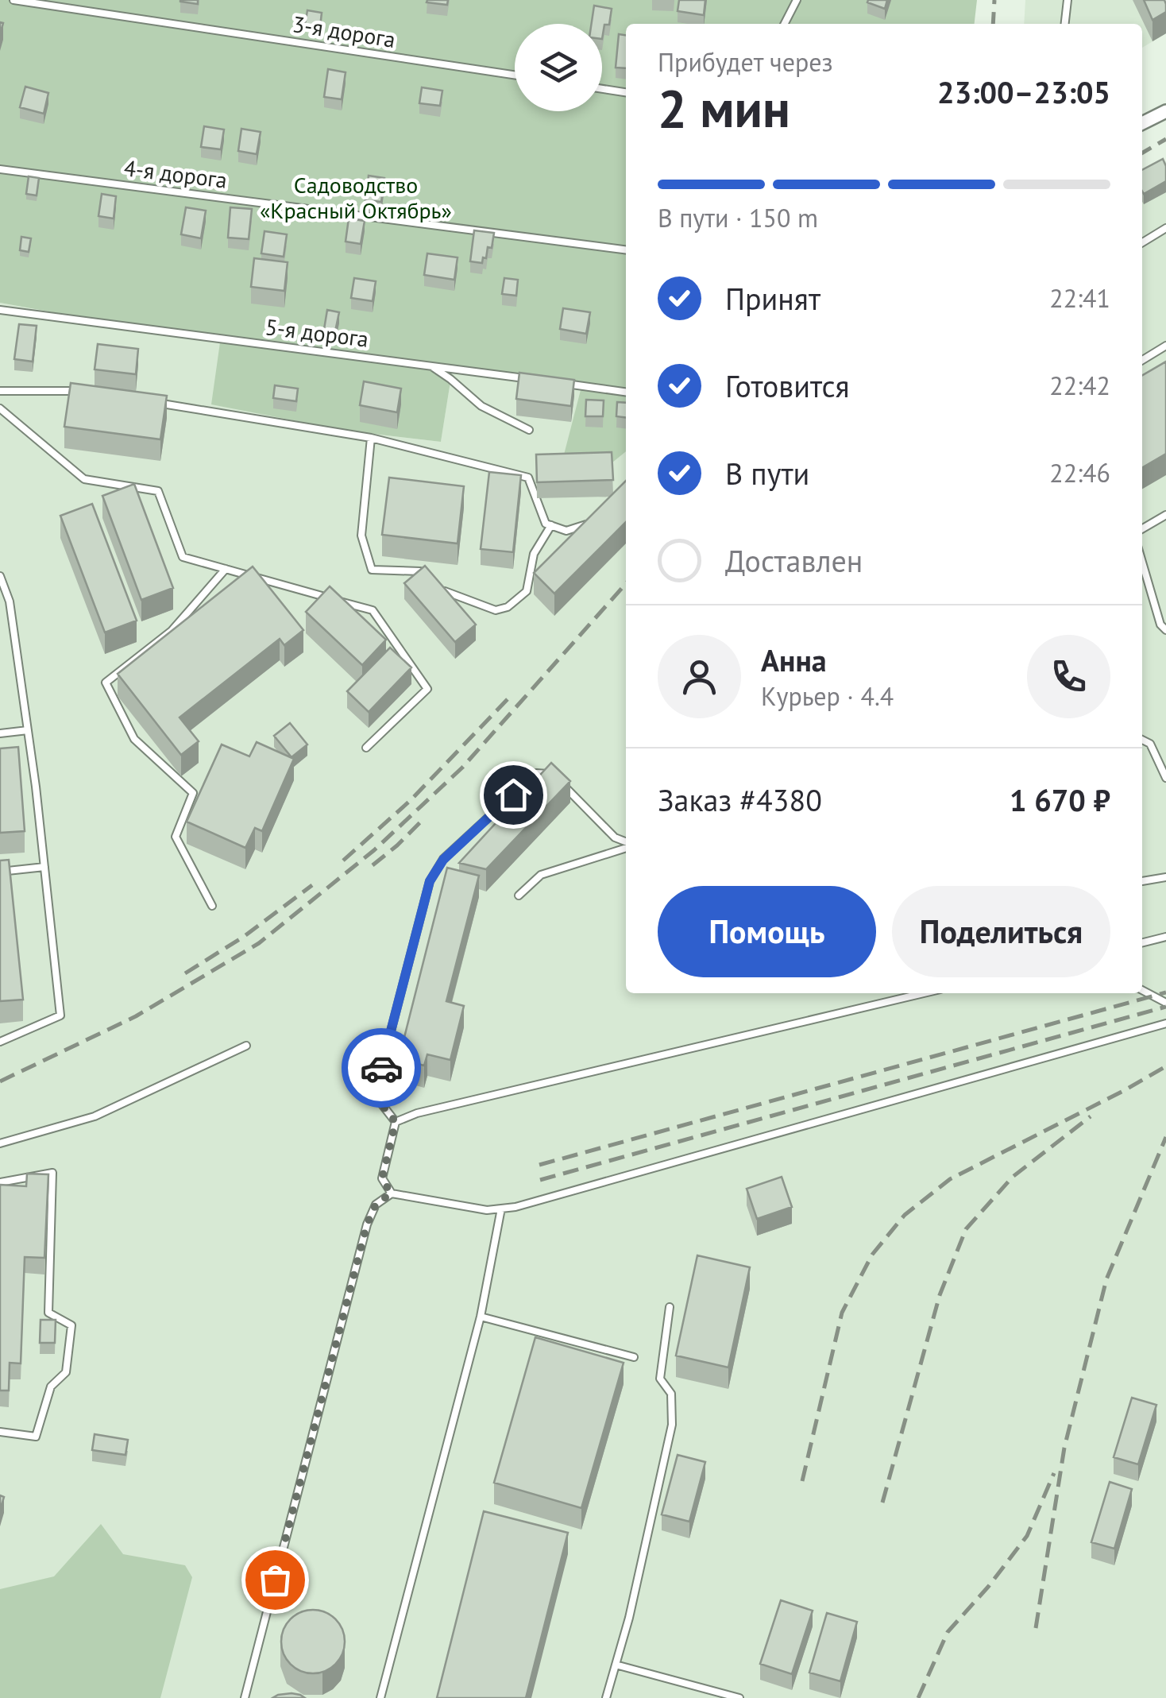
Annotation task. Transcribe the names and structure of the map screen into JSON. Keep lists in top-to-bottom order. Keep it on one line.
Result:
{"streets":{"lane":["3-я дорога","4-я дорога","5-я дорога"]},"parks":["Садоводство «Красный Октябрь»"],"page":{"heading":["2 мин","Прибудет через","23:00–23:05"],"panel":["Анна","Курьер · 4.4","Заказ #4380","1 670 ₽"],"bar":"В пути · 150 m","list":[["Принят","22:41"],["Готовится","22:42"],["В пути","22:46"],"Доставлен"],"buttons":["Помощь","Поделиться"]}}
